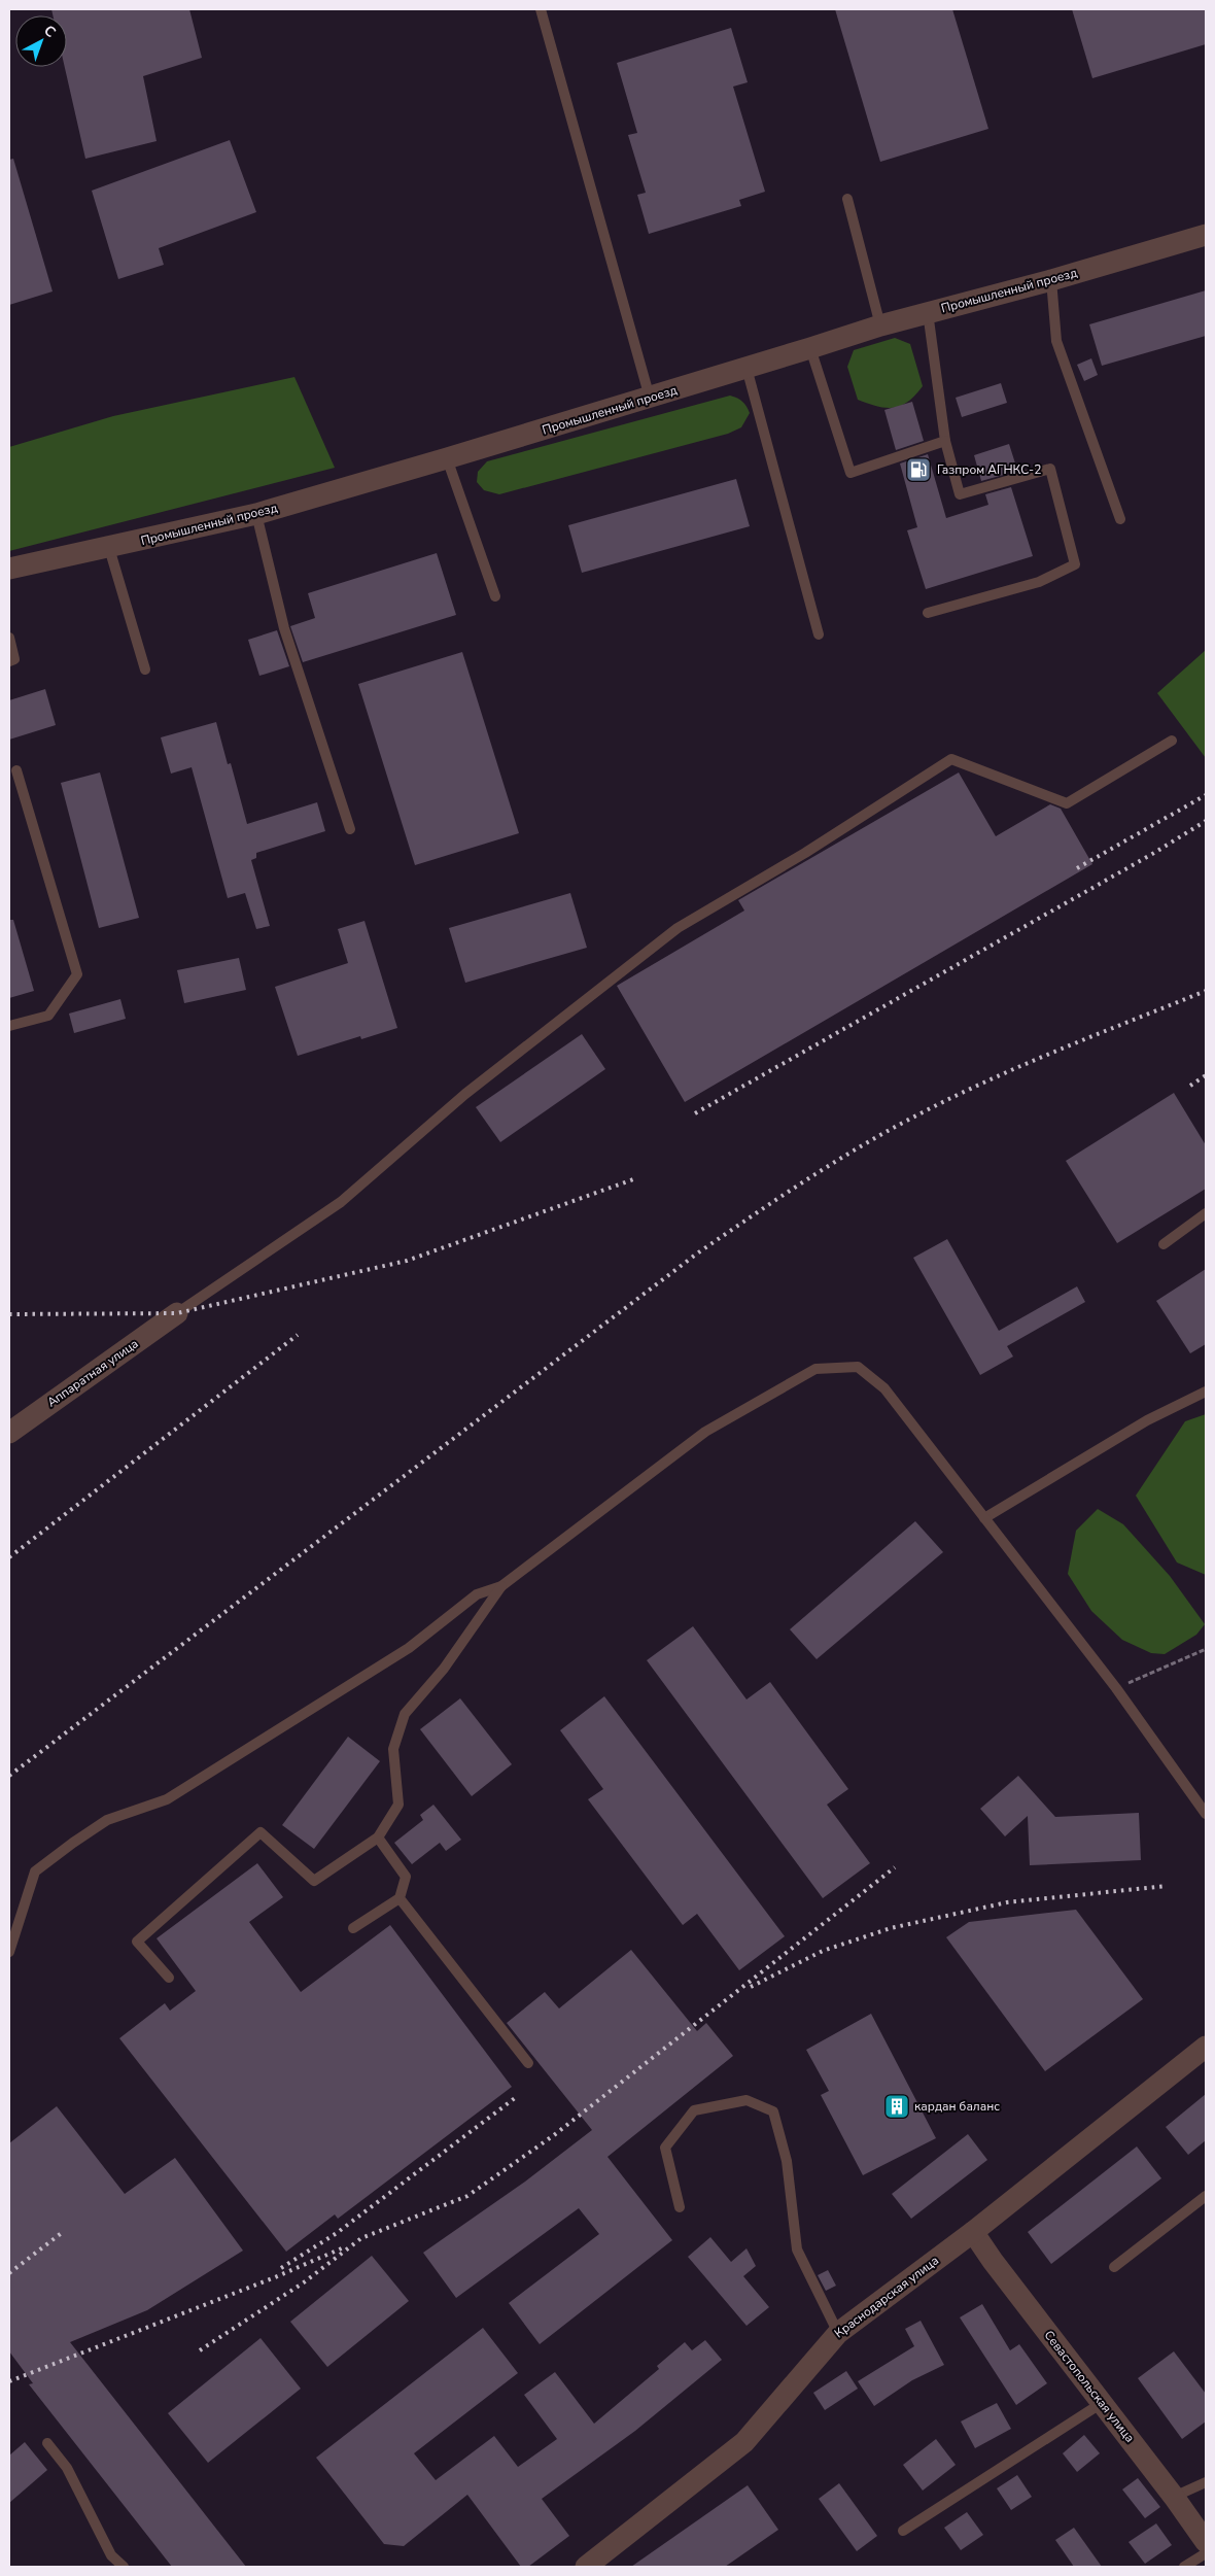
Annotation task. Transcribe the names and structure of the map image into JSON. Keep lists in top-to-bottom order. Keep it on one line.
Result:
{"streets":{"street":["Промышленный проезд","Аппаратная улица","Краснодарская улица","Севастопольская улица"]},"crossings":[["Краснодарская улица","Севастопольская улица"]],"places":{"fuel station":["Газпром АГНКС-2"],"building":["кардан баланс"]},"north":"top right"}
